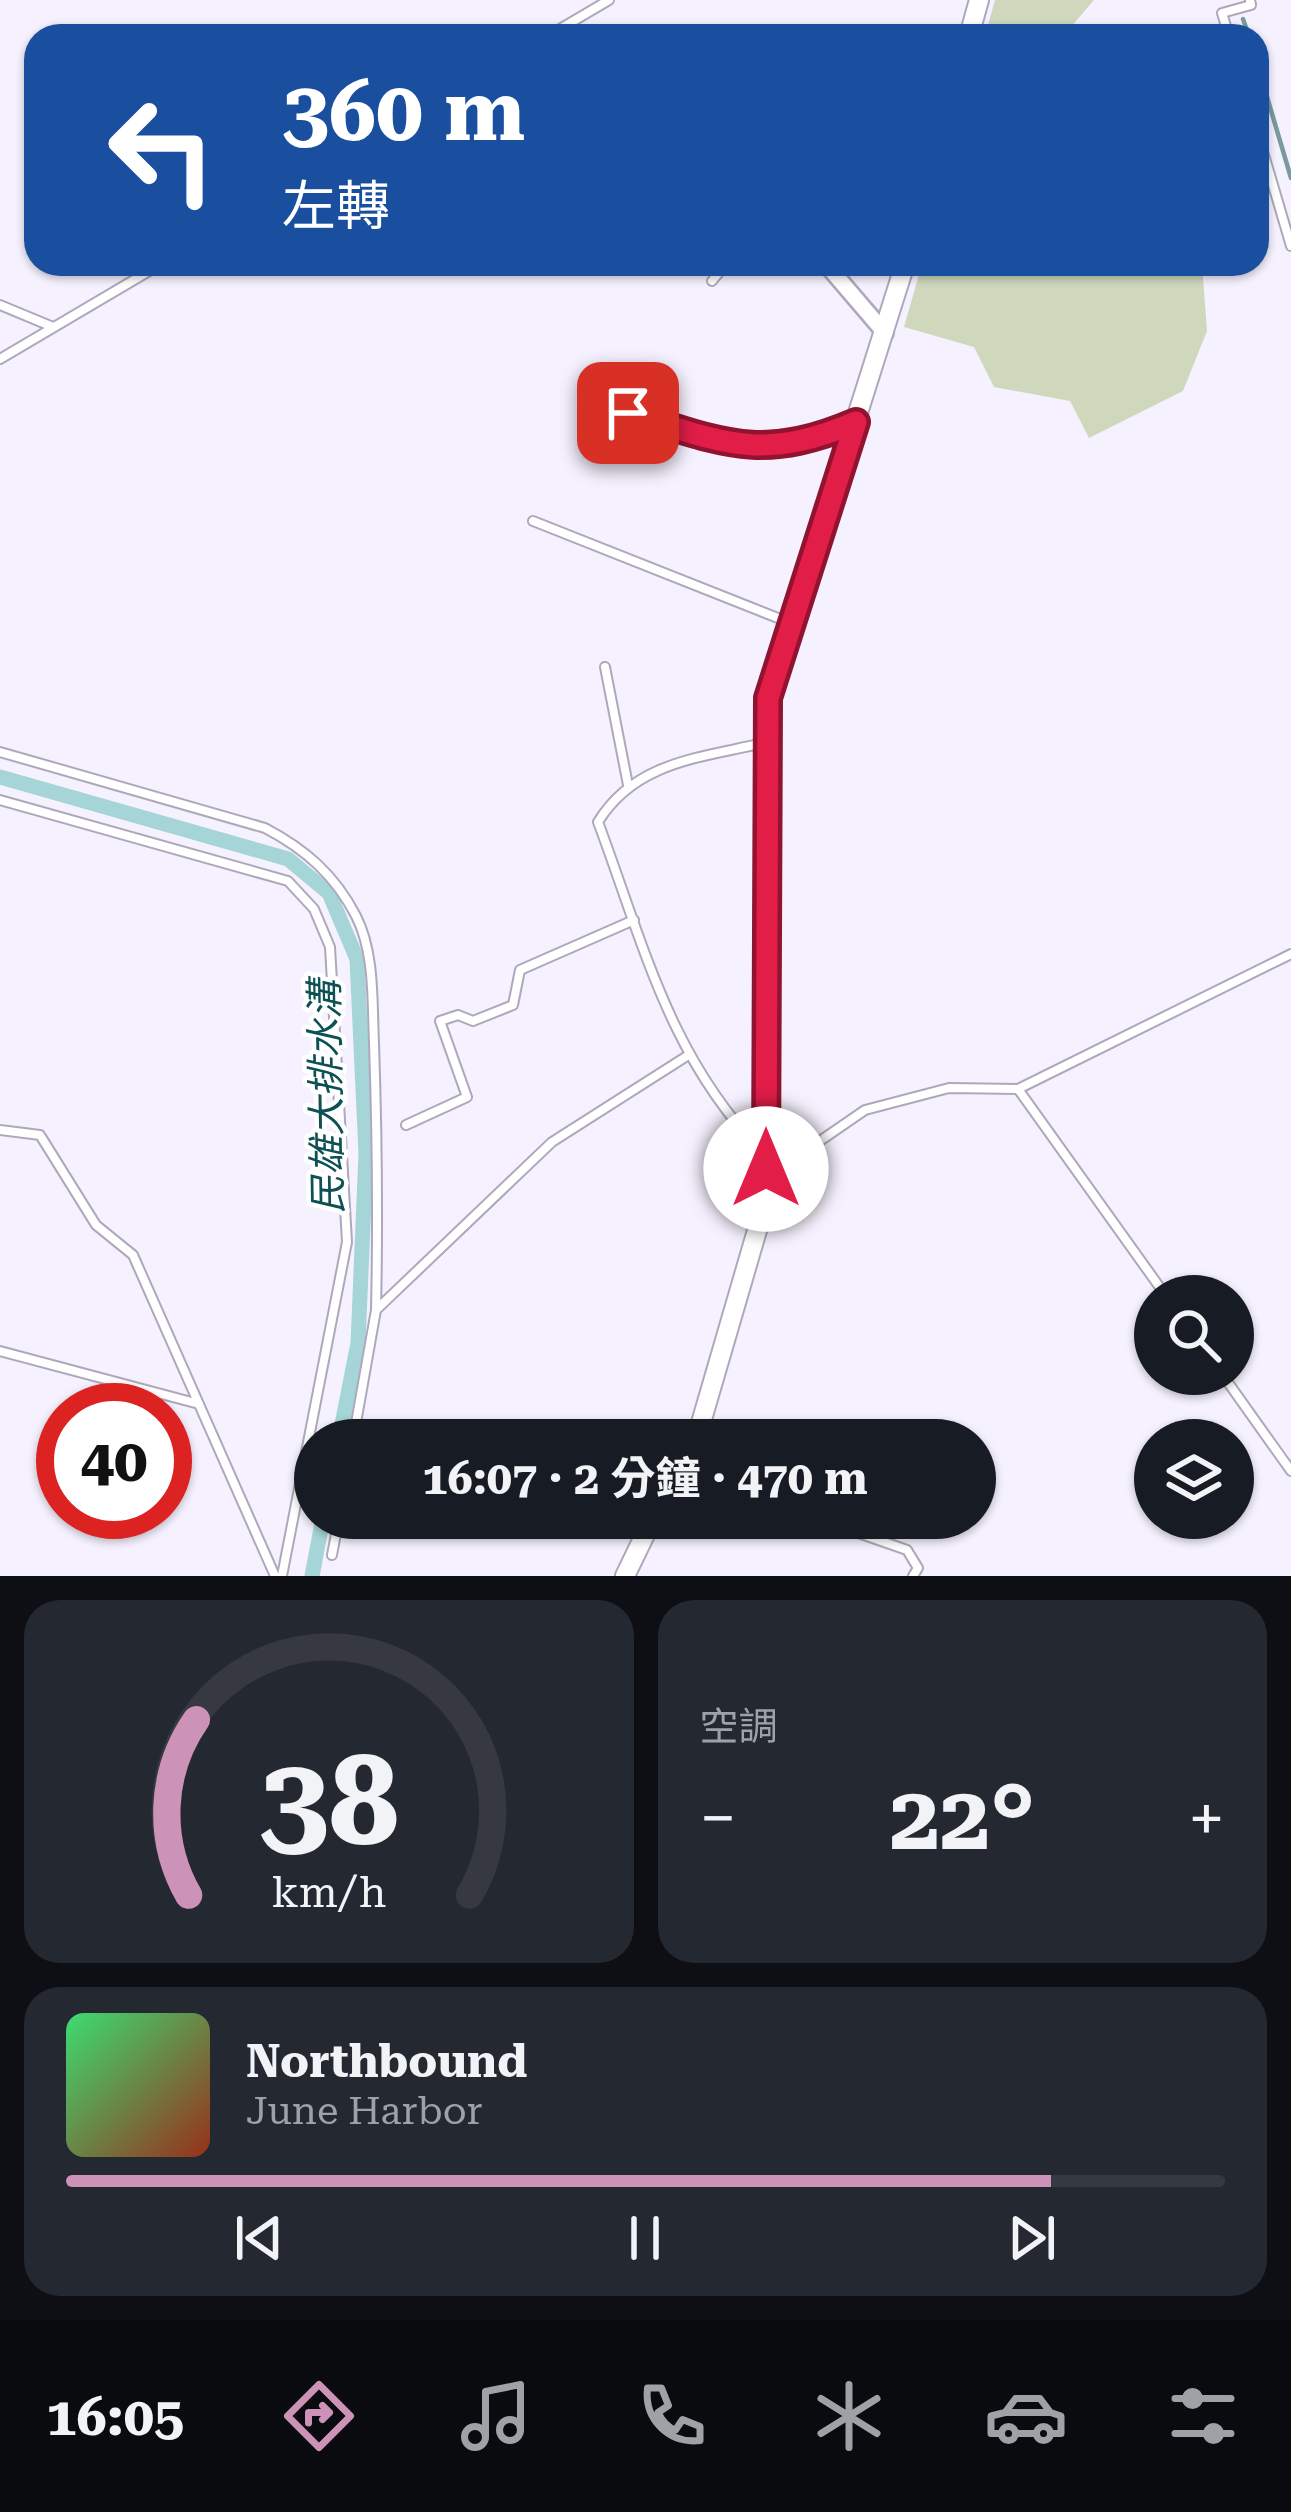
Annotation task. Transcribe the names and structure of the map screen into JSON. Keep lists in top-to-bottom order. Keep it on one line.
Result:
{"water":["民雄大排水溝"],"page":{"turn":["360 m","左轉"],"limit":"40","trip":"16:07 · 2 分鐘 · 470 m","tile":"空調","heat":["−","22°","+"],"song":["Northbound","June Harbor"],"tabs":"16:05","gauge":["38","km/h"]}}
